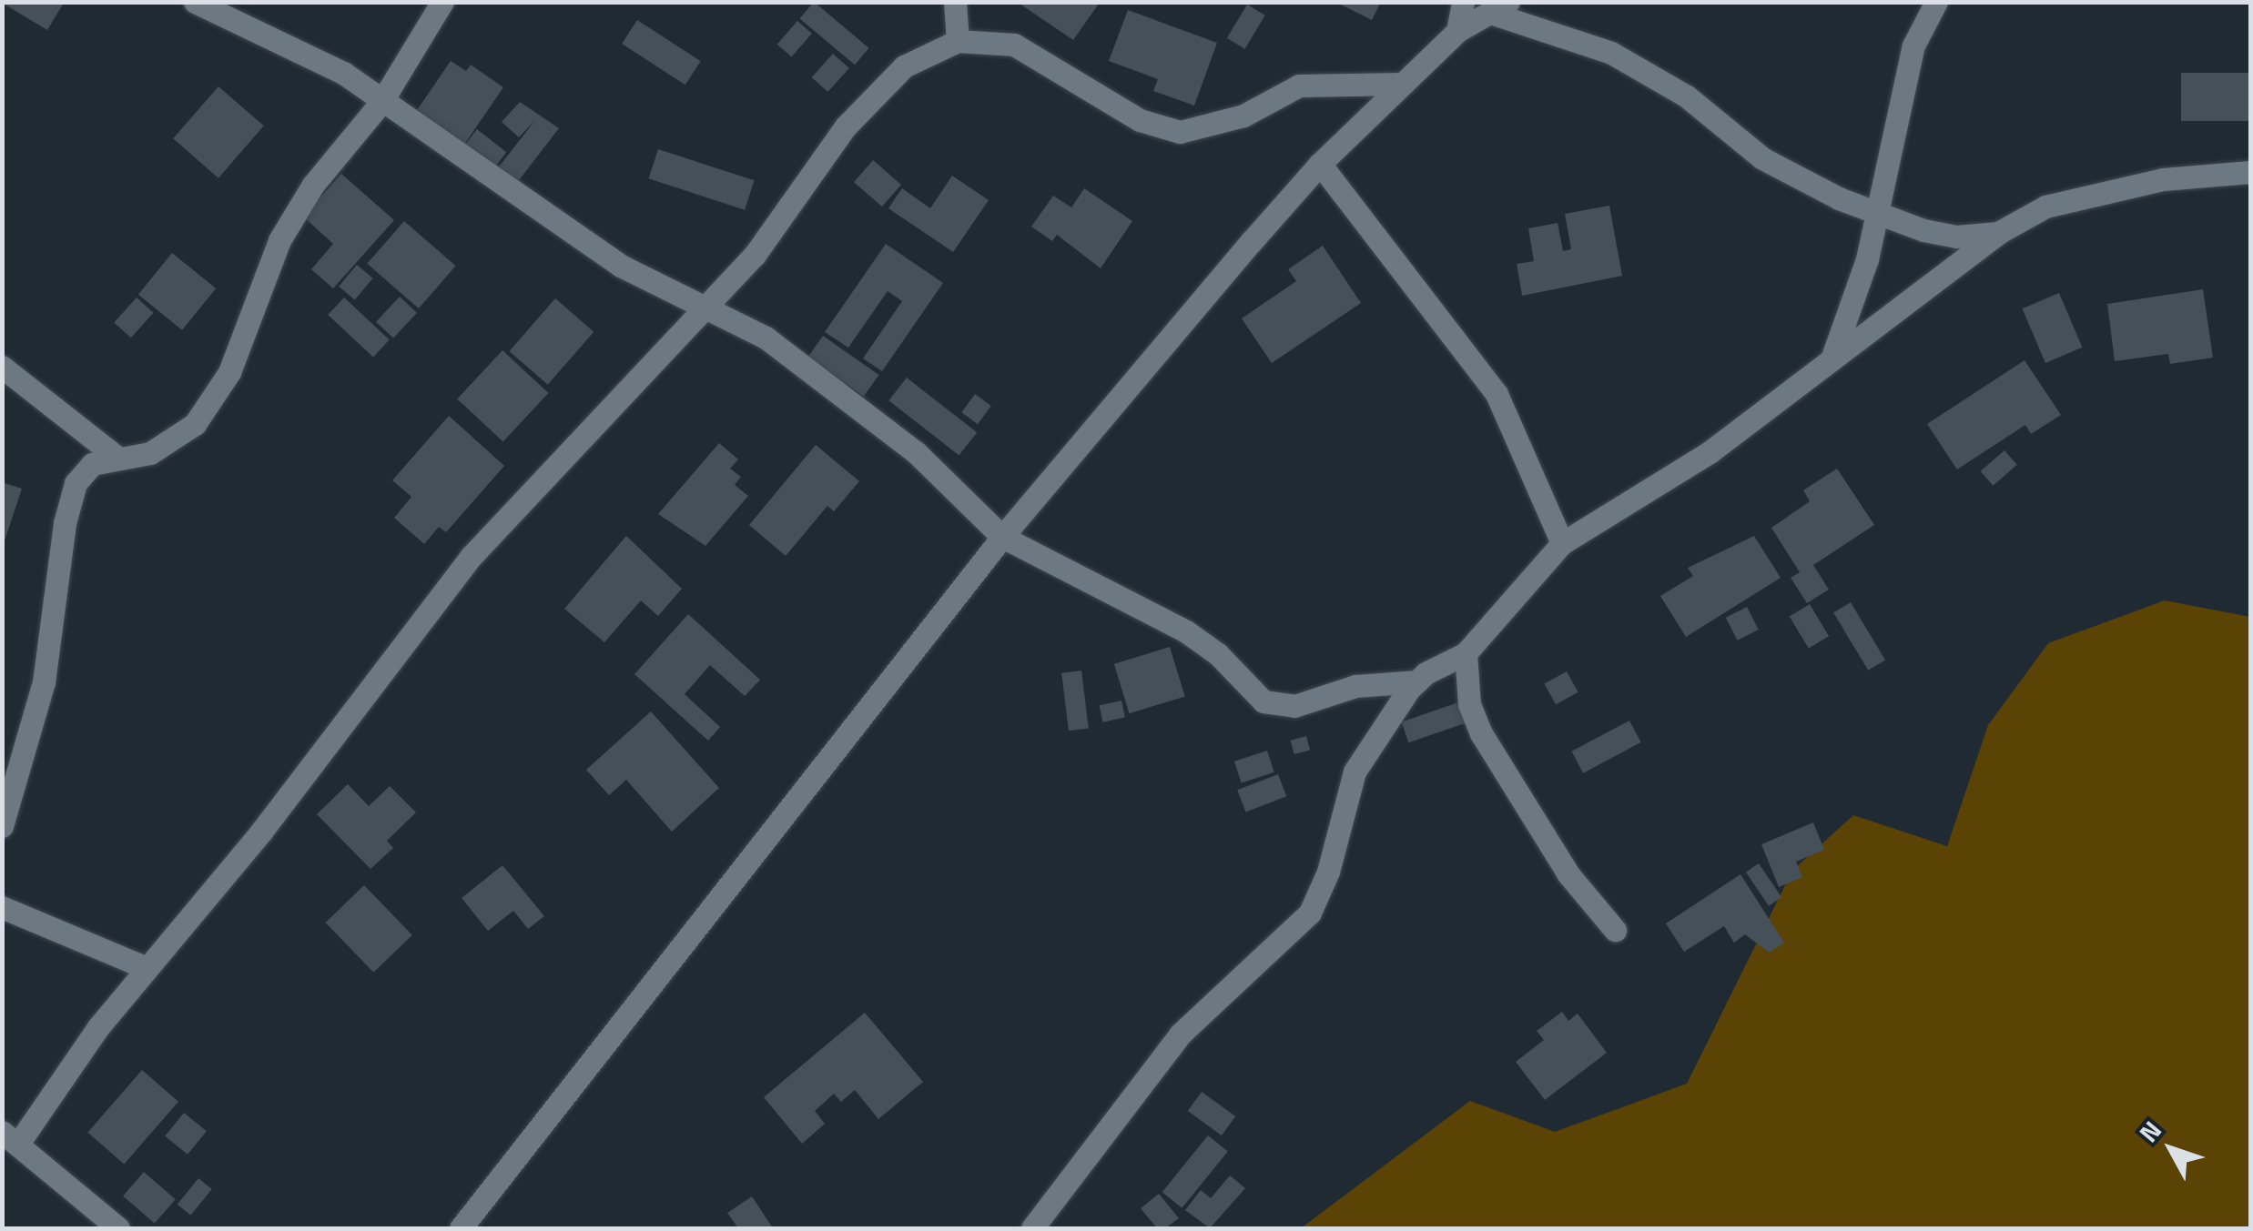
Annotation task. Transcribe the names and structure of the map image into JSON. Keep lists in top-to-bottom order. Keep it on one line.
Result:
{"north":"top left"}
